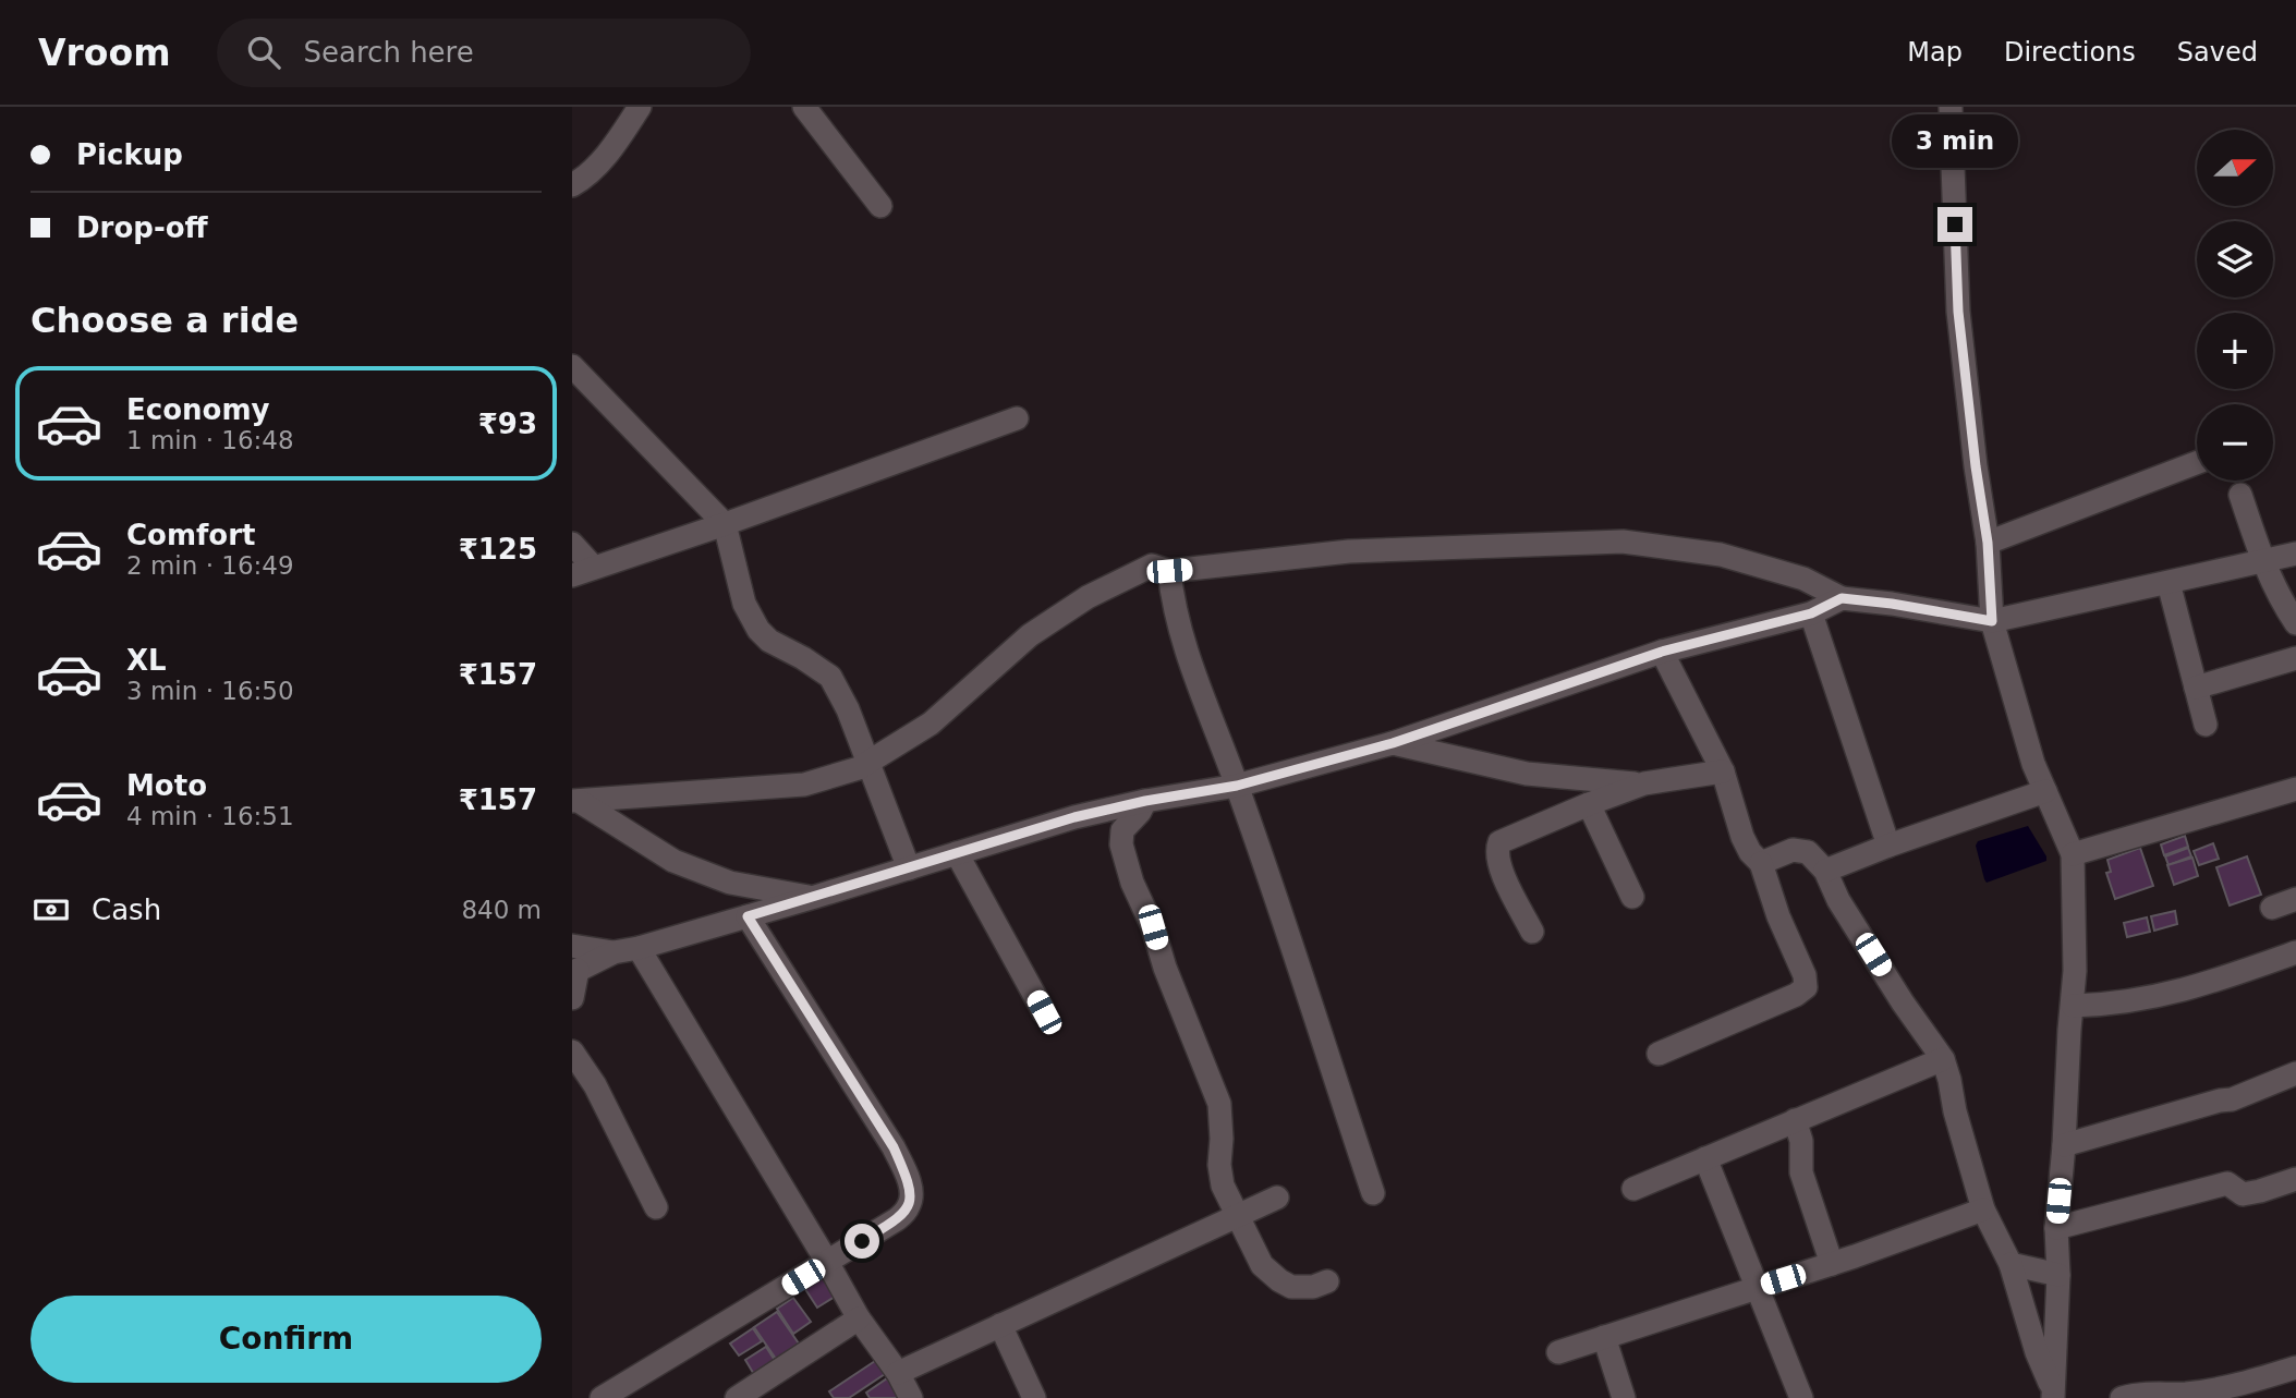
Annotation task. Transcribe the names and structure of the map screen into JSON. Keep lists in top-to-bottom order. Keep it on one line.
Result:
{"north":"right","page":{"header":"Vroom","search":"Search here","nav":["Map","Directions","Saved"],"banner":["Pickup","Drop-off"],"bubble":"3 min","map_buttons":["+","−"],"heading":"Choose a ride","list":[{"name":"Economy","note":"1 min · 16:48","value":"₹93"},{"name":"Comfort","note":"2 min · 16:49","value":"₹125"},{"name":"XL","note":"3 min · 16:50","value":"₹157"},{"name":"Moto","note":"4 min · 16:51","value":"₹157"}],"pay":["Cash","840 m"],"buttons":"Confirm"}}
